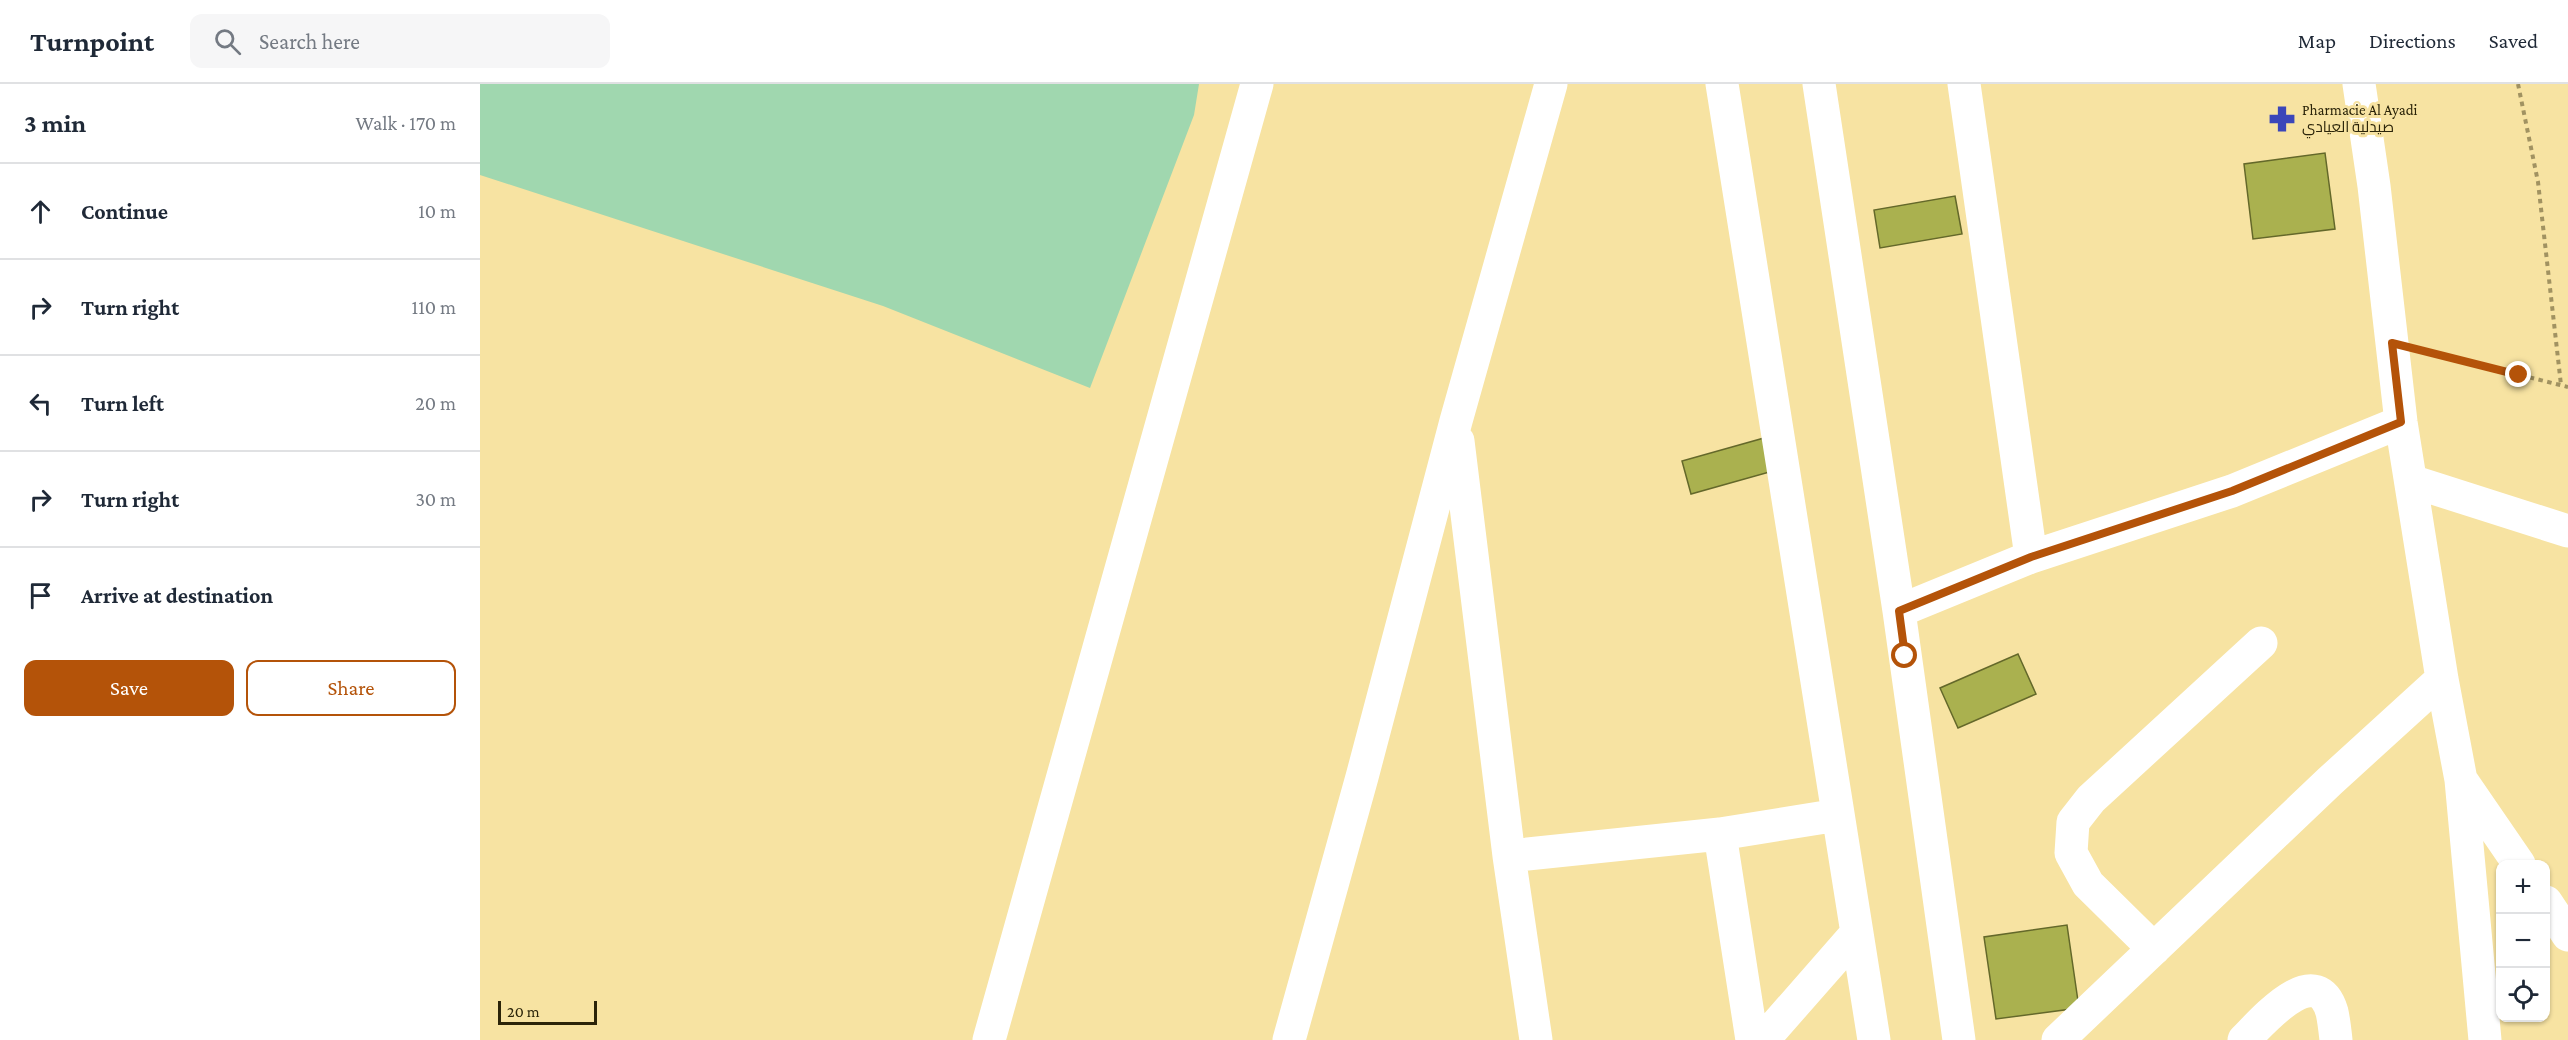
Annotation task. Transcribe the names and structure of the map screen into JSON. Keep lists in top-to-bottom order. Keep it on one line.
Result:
{"places":{"pharmacy":["Pharmacie Al Ayadi صيدلية العيادي"]},"scale_bar":"20 m","page":{"header":"Turnpoint","search":"Search here","nav":["Map","Directions","Saved"],"heading":["3 min","Walk · 170 m"],"list":[["Continue","10 m"],["Turn right","110 m"],["Turn left","20 m"],["Turn right","30 m"],"Arrive at destination"],"buttons":["Save","Share"],"map_buttons":["+","−"],"scale":"20 m"}}
